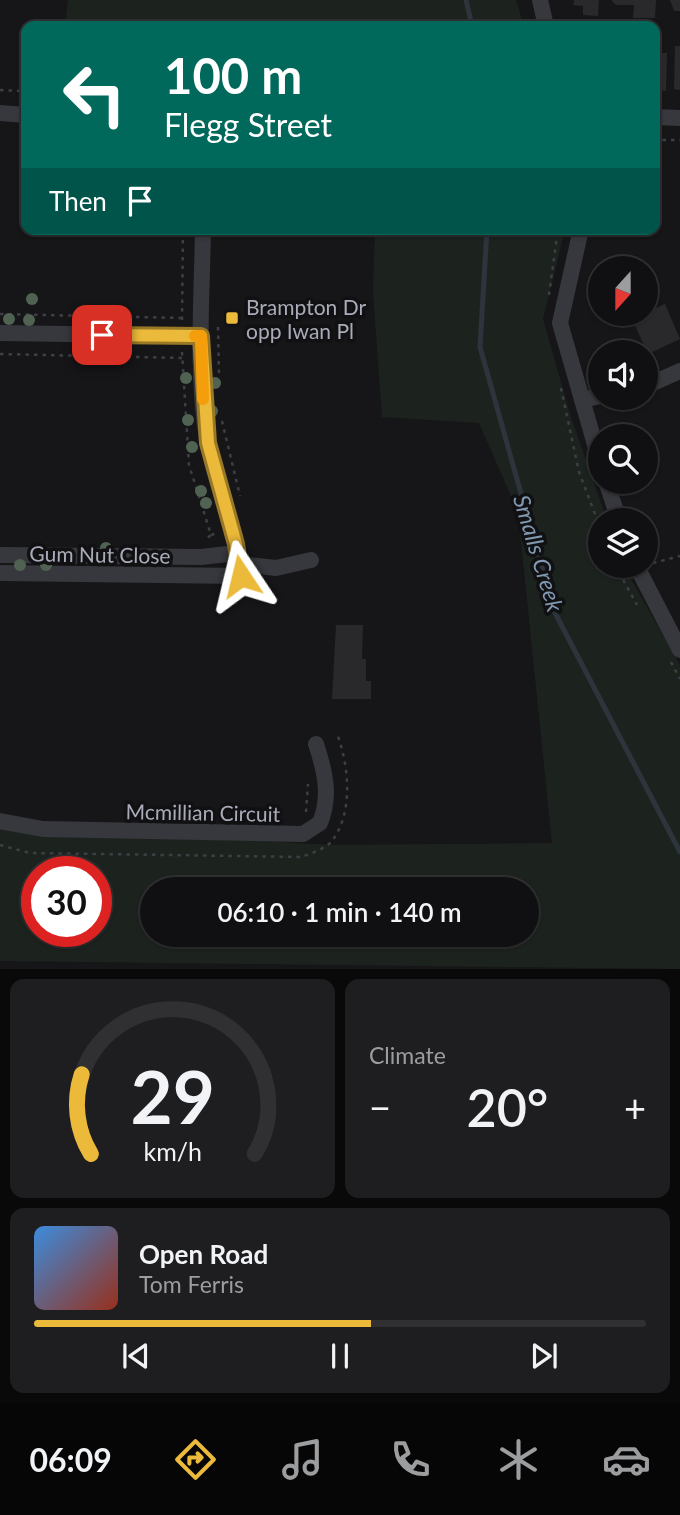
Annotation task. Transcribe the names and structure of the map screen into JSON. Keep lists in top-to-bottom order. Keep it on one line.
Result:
{"streets":{"street":["Gum Nut Close","Mcmillian Circuit"]},"water":["Smalls Creek"],"places":{"transit":["Brampton Dr opp Iwan Pl"]},"north":"bottom","page":{"turn":["100 m","Flegg Street"],"then":"Then","limit":"30","trip":"06:10 · 1 min · 140 m","tile":"Climate","heat":["−","20°","+"],"song":["Open Road","Tom Ferris"],"tabs":"06:09","gauge":["29","km/h"]}}
